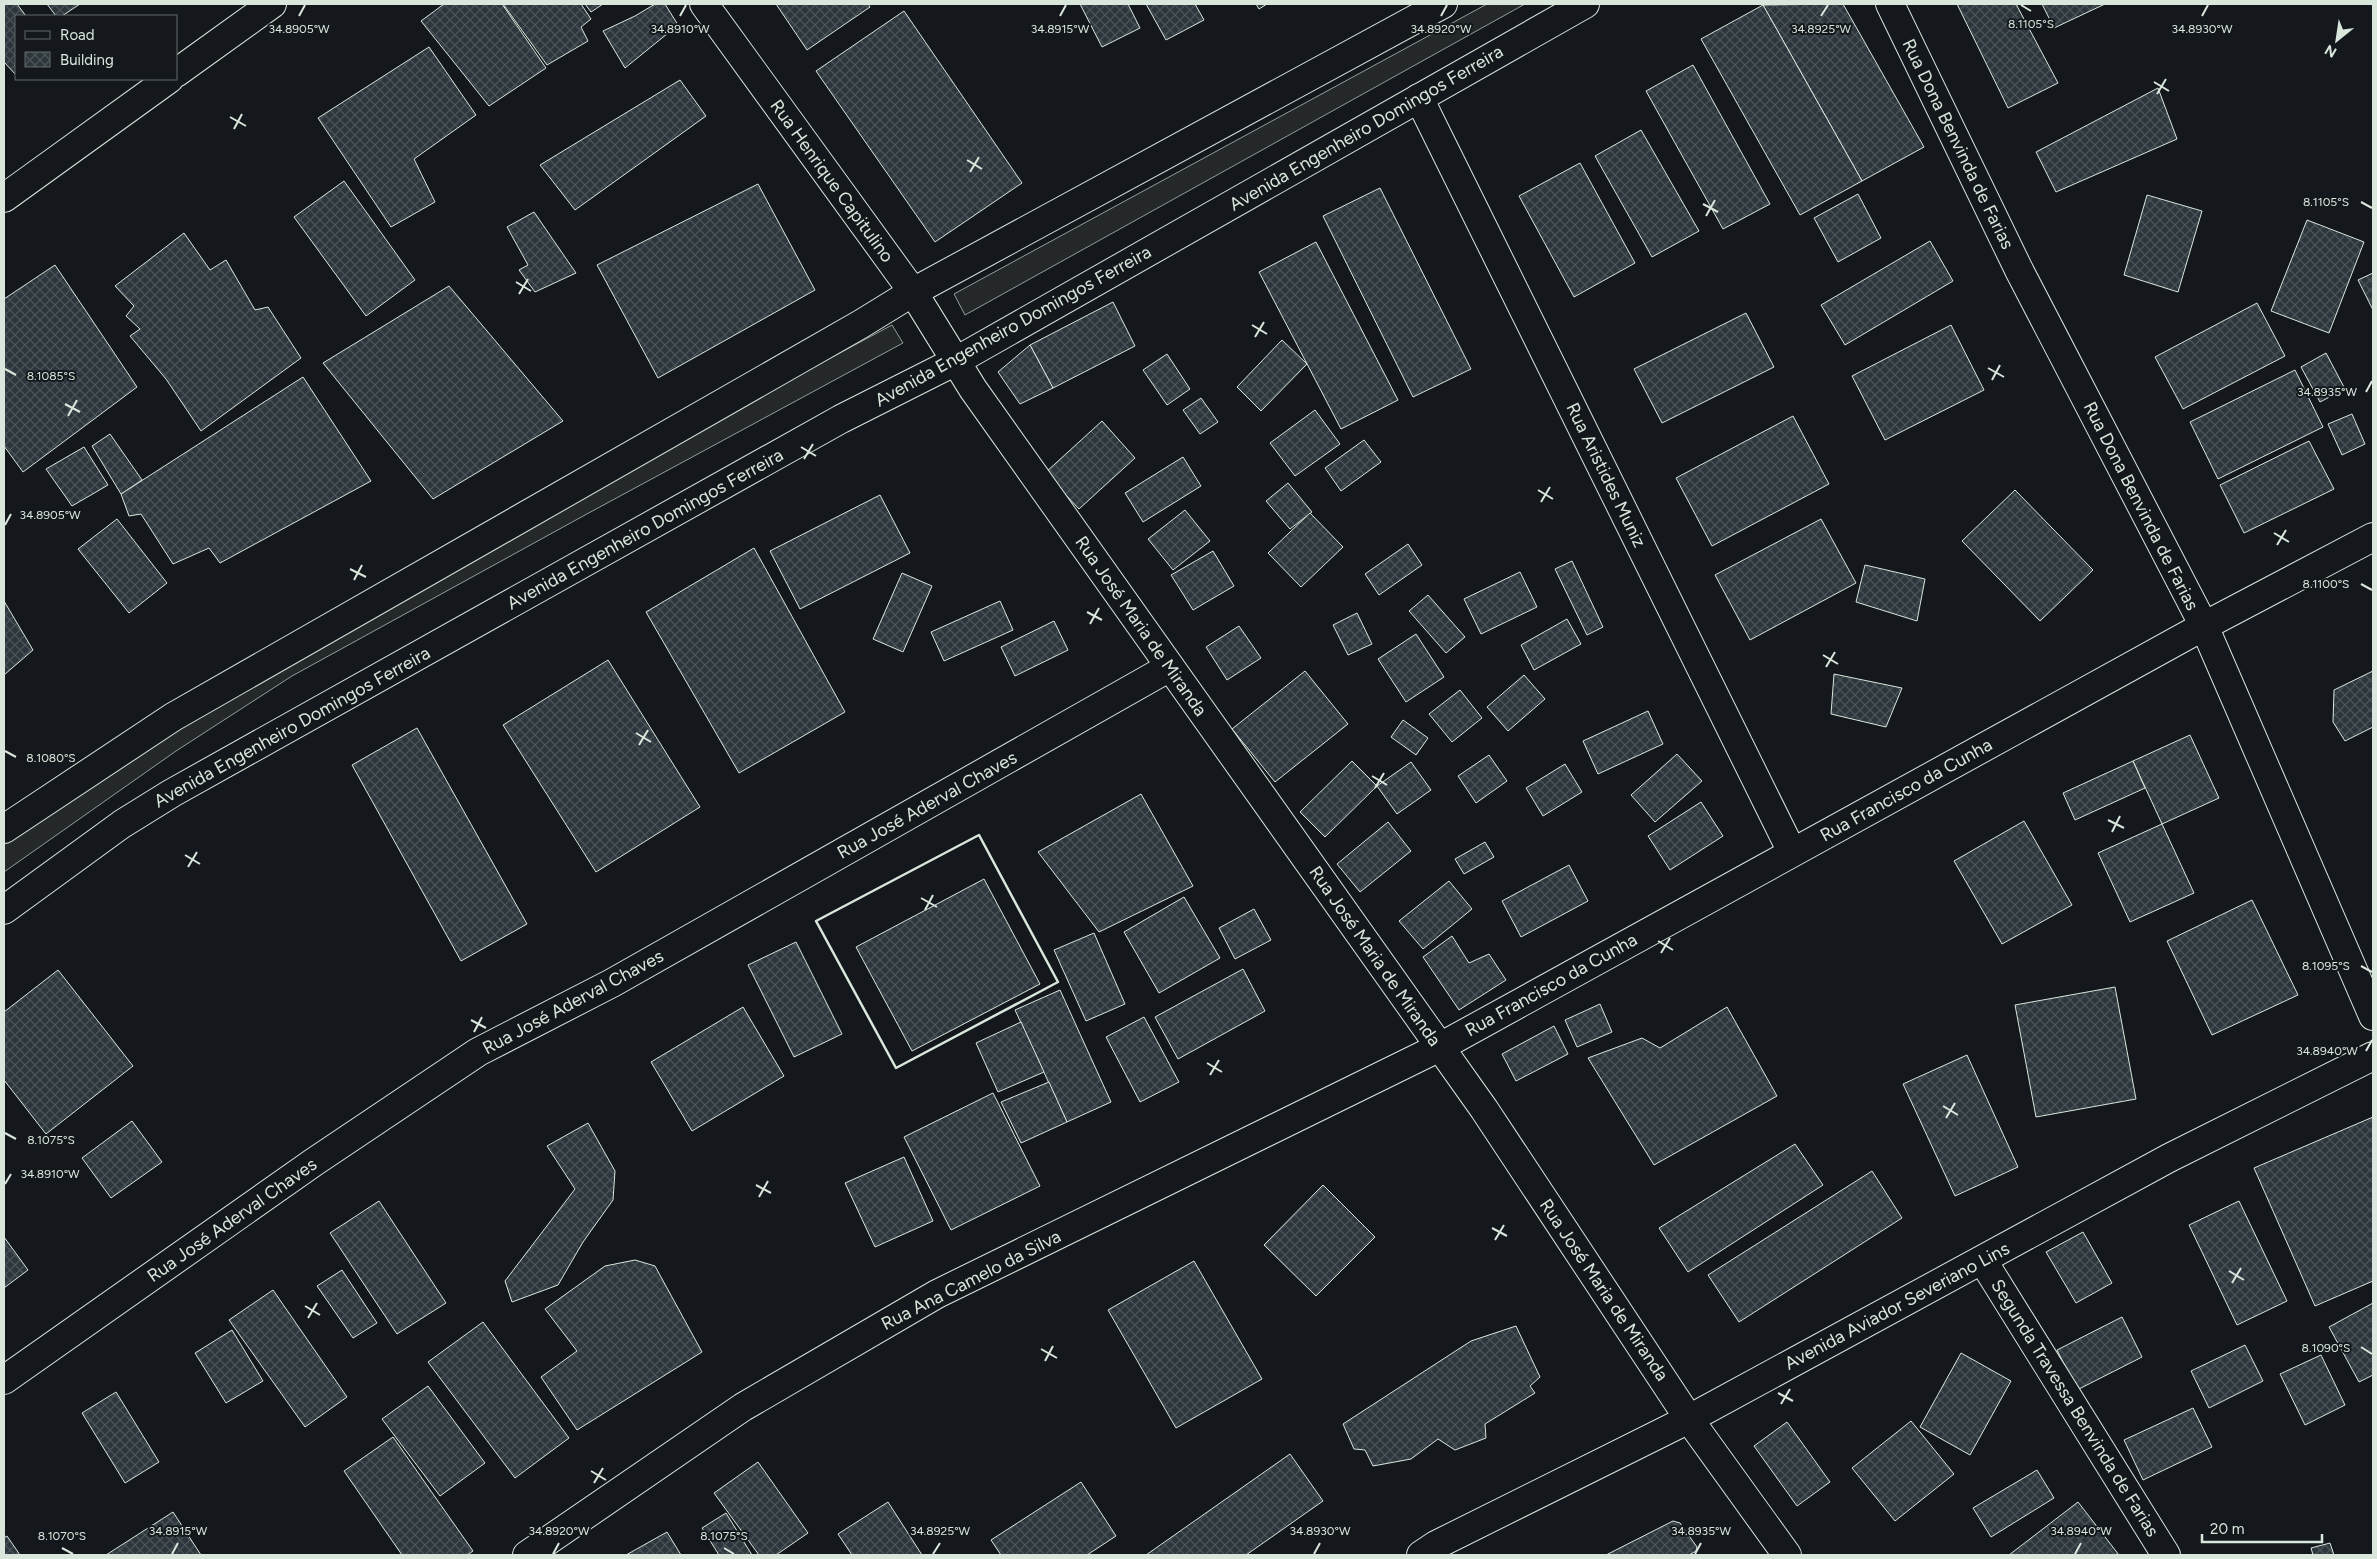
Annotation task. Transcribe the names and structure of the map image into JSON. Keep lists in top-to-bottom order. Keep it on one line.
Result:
{"streets":{"street":["Avenida Engenheiro Domingos Ferreira","Rua Dona Benvinda de Farias","Rua Henrique Capitulino","Rua Aristides Muniz","Rua José Maria de Miranda","Rua Francisco da Cunha","Rua José Aderval Chaves","Rua Ana Camelo da Silva","Avenida Aviador Severiano Lins","Segunda Travessa Benvinda de Farias"]},"crossings":[["Avenida Engenheiro Domingos Ferreira","Rua Henrique Capitulino"],["Avenida Engenheiro Domingos Ferreira","Rua Aristides Muniz"],["Avenida Engenheiro Domingos Ferreira","Rua José Maria de Miranda"],["Rua Dona Benvinda de Farias","Rua Francisco da Cunha"],["Rua Henrique Capitulino","Rua José Maria de Miranda"],["Rua Aristides Muniz","Rua Francisco da Cunha"],["Rua José Maria de Miranda","Rua Francisco da Cunha"],["Rua José Maria de Miranda","Rua José Aderval Chaves"],["Rua José Maria de Miranda","Rua Ana Camelo da Silva"],["Rua José Maria de Miranda","Avenida Aviador Severiano Lins"],["Rua Francisco da Cunha","Rua Ana Camelo da Silva"],["Avenida Aviador Severiano Lins","Segunda Travessa Benvinda de Farias"]],"legend":["Road","Building"],"scale_bar":"20 m","north":"bottom left","coordinates":["8.1105°S","34.8905°W","34.8910°W","34.8915°W","34.8920°W","34.8925°W","34.8930°W","8.1085°S","34.8935°W","8.1100°S","8.1080°S","8.1095°S","34.8940°W","8.1075°S","8.1090°S","8.1070°S"]}
